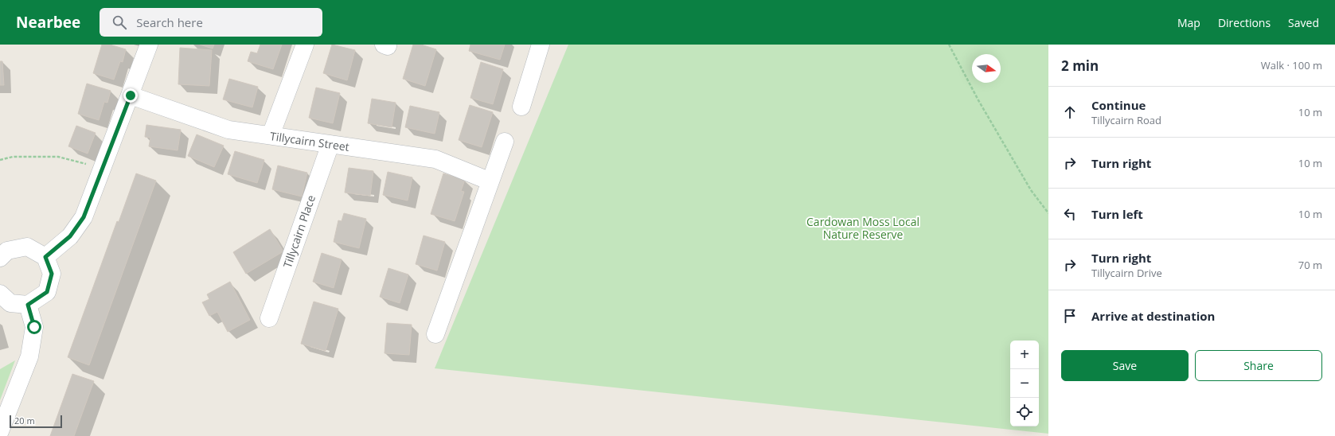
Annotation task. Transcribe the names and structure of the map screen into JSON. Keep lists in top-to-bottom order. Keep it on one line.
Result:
{"streets":{"street":["Tillycairn Street","Tillycairn Place"]},"crossings":[["Tillycairn Street","Tillycairn Place"]],"parks":["Cardowan Moss Local Nature Reserve"],"scale_bar":"20 m","north":"right","page":{"header":"Nearbee","search":"Search here","nav":["Map","Directions","Saved"],"heading":["2 min","Walk · 100 m"],"list":[["Continue","Tillycairn Road","10 m"],["Turn right","10 m"],["Turn left","10 m"],["Turn right","Tillycairn Drive","70 m"],"Arrive at destination"],"map_buttons":["+","−"],"buttons":["Save","Share"],"scale":"20 m"}}
